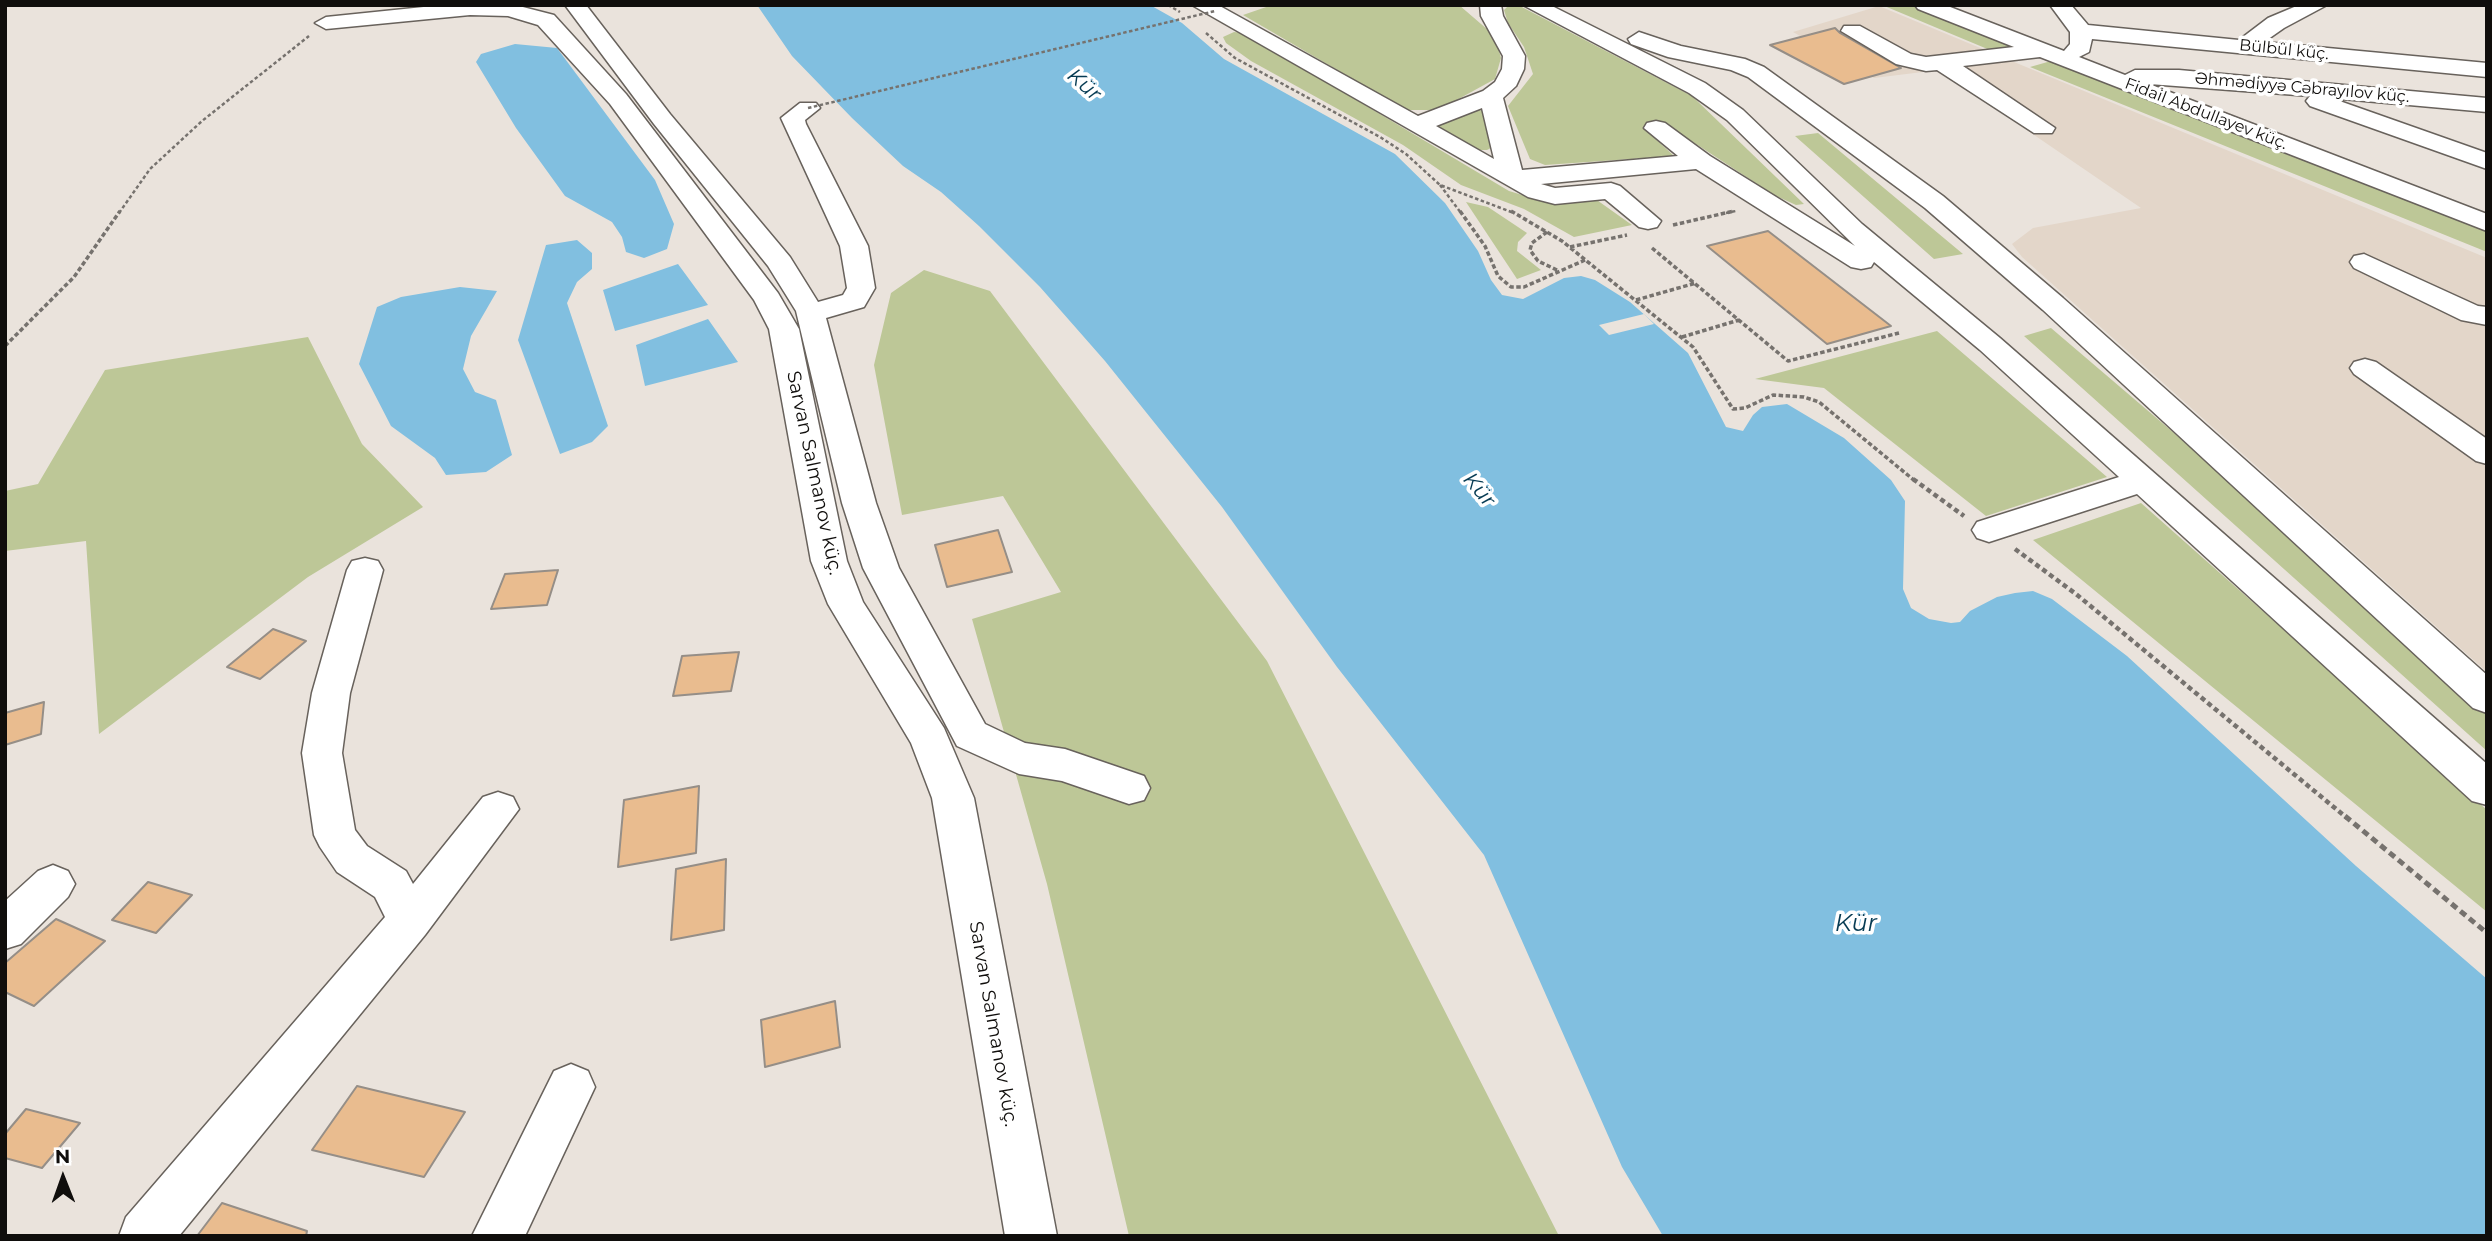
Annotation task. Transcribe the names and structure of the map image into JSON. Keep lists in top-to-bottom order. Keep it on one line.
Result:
{"streets":{"street":["Bülbül küç.","Əhmədiyyə Cəbrayılov küç.","Fidail Abdullayev küç.","Sarvan Salmanov küç."]},"crossings":[["Əhmədiyyə Cəbrayılov küç.","Fidail Abdullayev küç."]],"water":["Kür"],"north":"top"}
